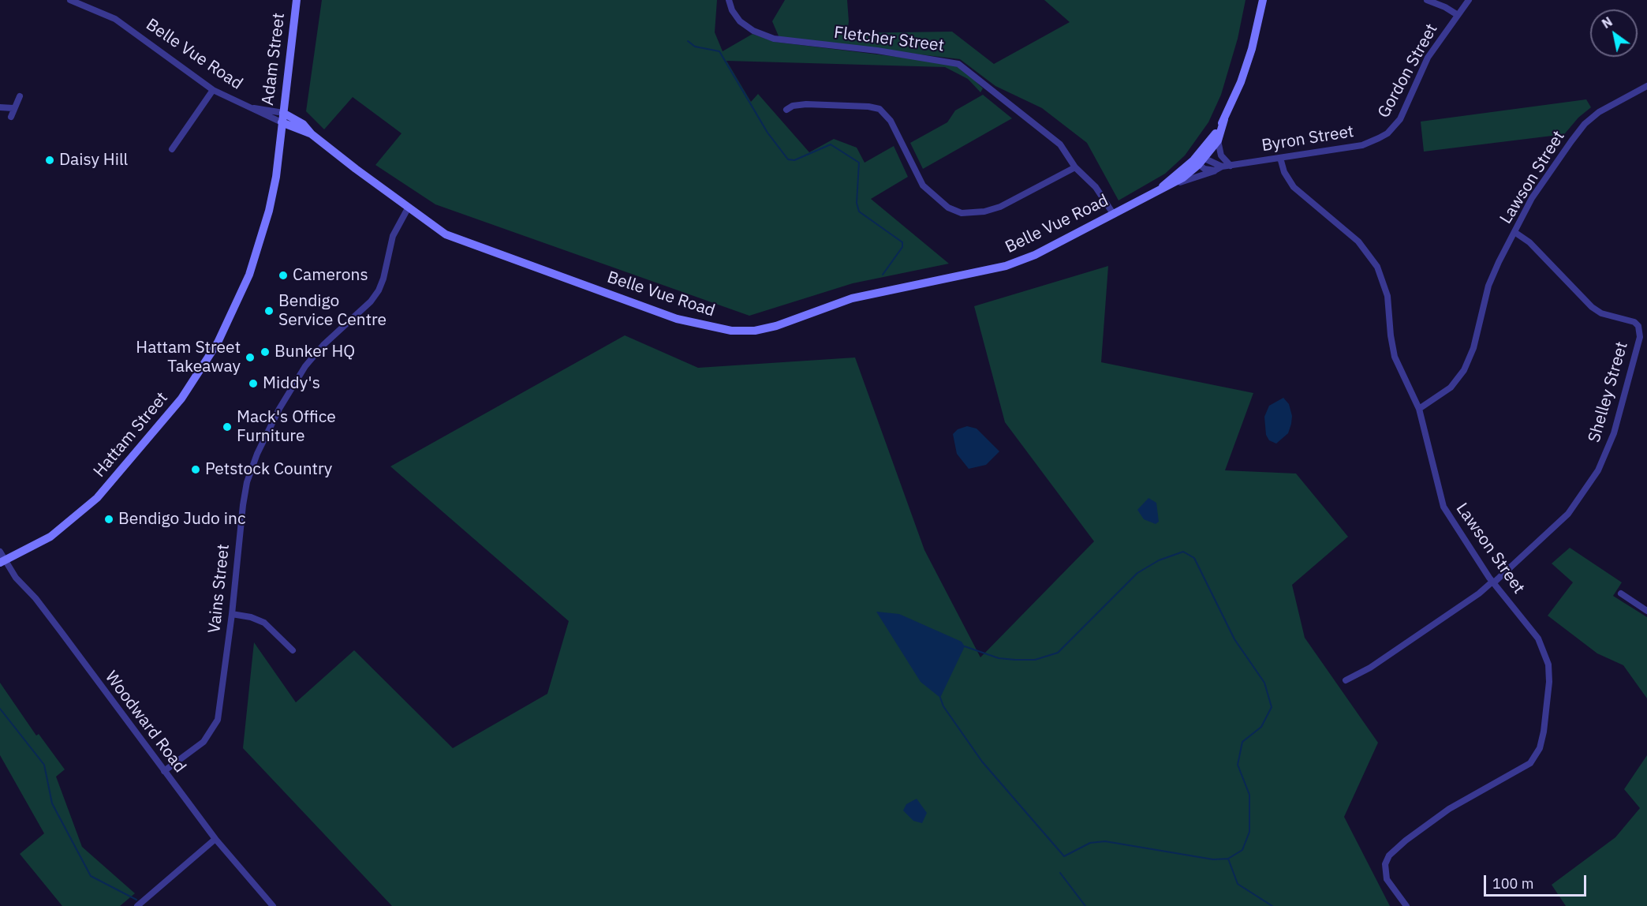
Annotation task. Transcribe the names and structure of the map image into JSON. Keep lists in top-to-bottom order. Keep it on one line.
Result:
{"streets":{"street":["Fletcher Street","Belle Vue Road","Adam Street","Gordon Street","Byron Street","Lawson Street","Shelley Street","Hattam Street","Vains Street","Woodward Road"]},"crossings":[["Fletcher Street","Belle Vue Road"],["Belle Vue Road","Adam Street"],["Belle Vue Road","Byron Street"],["Belle Vue Road","Hattam Street"],["Belle Vue Road","Vains Street"],["Adam Street","Hattam Street"],["Gordon Street","Byron Street"],["Lawson Street","Shelley Street"],["Hattam Street","Woodward Road"],["Vains Street","Woodward Road"]],"places":["Daisy Hill","Camerons","Bendigo Service Centre","Bunker HQ","Hattam Street Takeaway","Middy's","Mack's Office Furniture","Petstock Country","Bendigo Judo inc"],"scale_bar":"100 m","north":"top left"}
